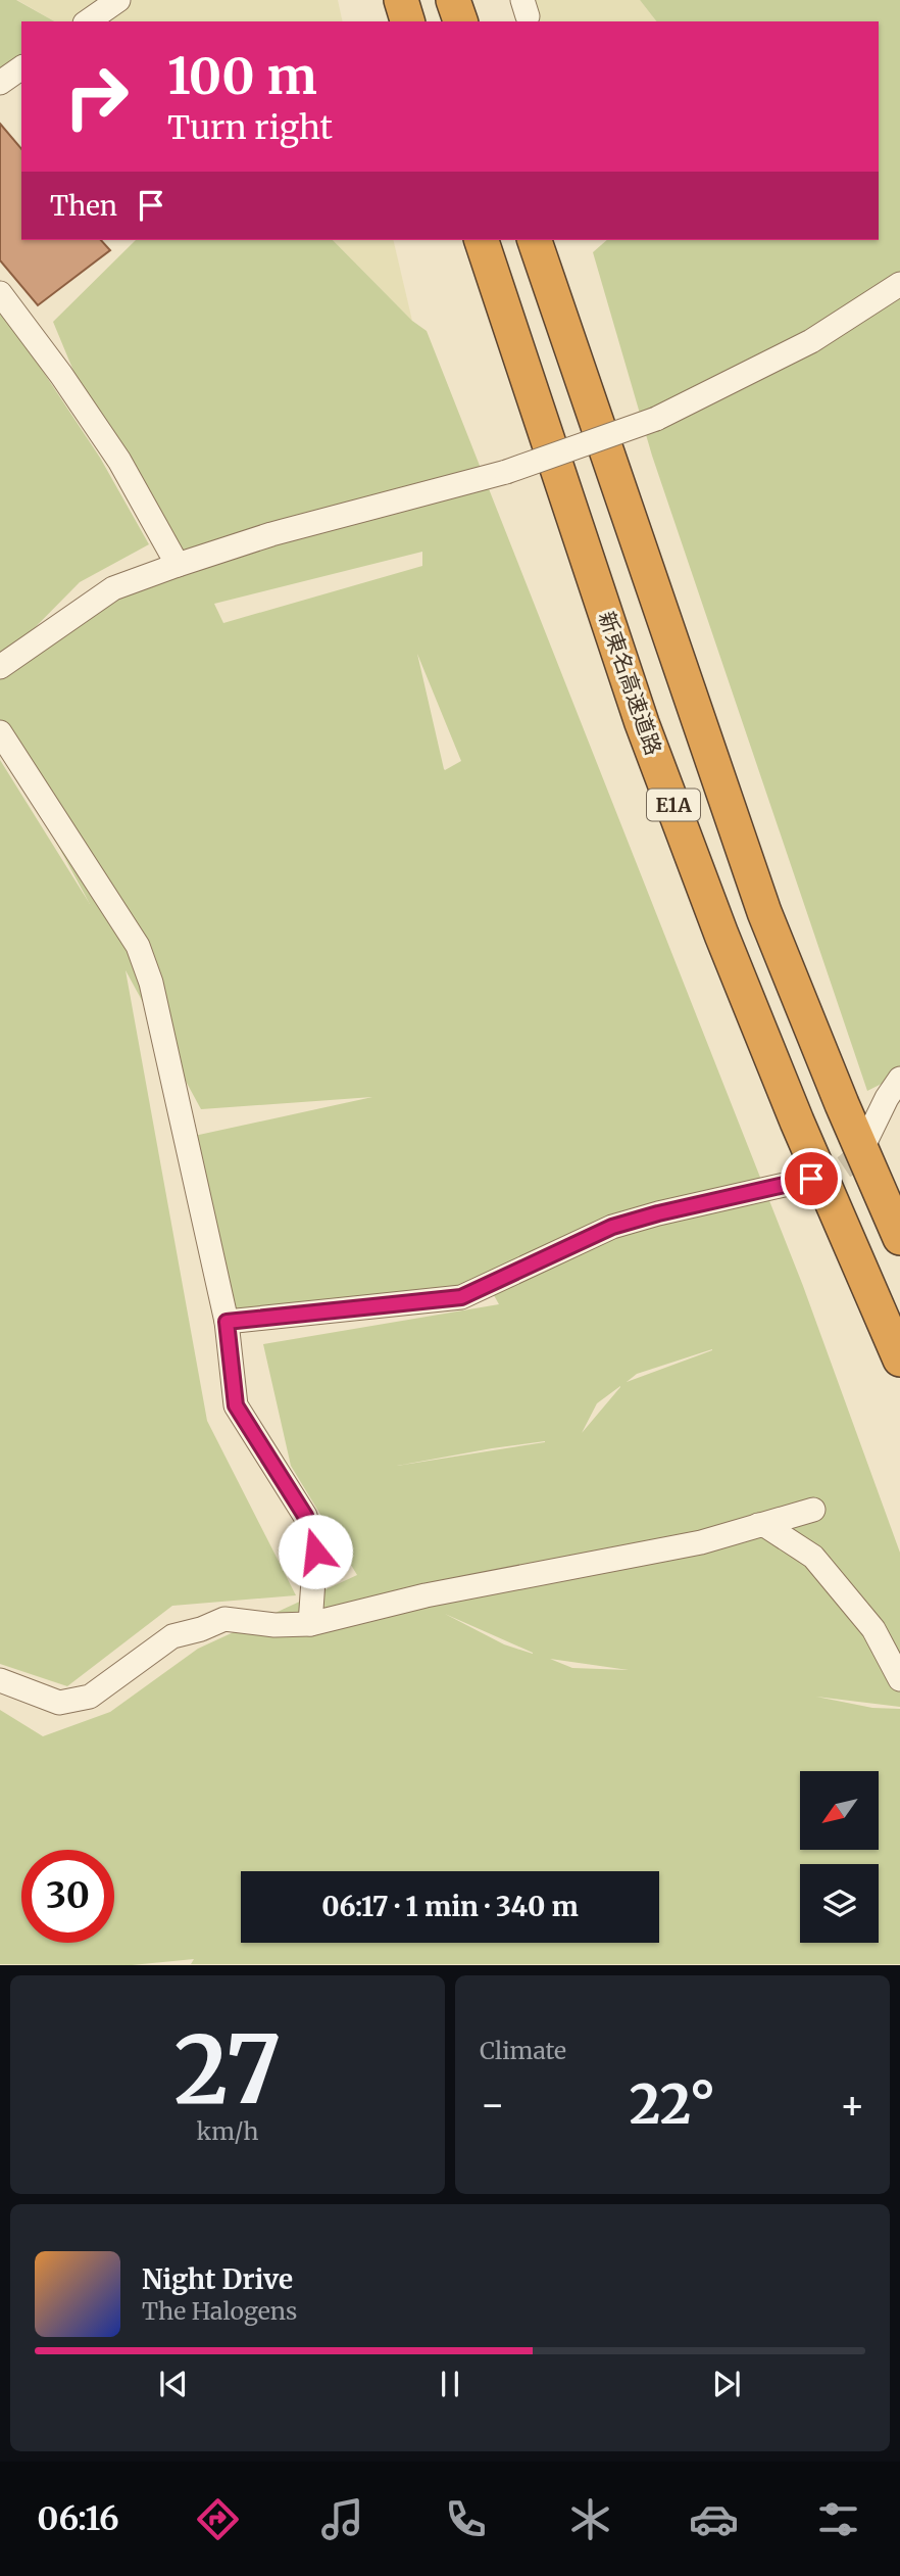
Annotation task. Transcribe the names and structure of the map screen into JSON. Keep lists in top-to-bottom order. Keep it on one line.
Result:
{"streets":{"highway":["新東名高速道路","E1A"]},"north":"bottom left","page":{"turn":["100 m","Turn right"],"then":"Then","limit":"30","trip":"06:17 · 1 min · 340 m","tile":[["27","km/h"],"Climate"],"heat":["−","22°","+"],"song":["Night Drive","The Halogens"],"tabs":"06:16"}}
